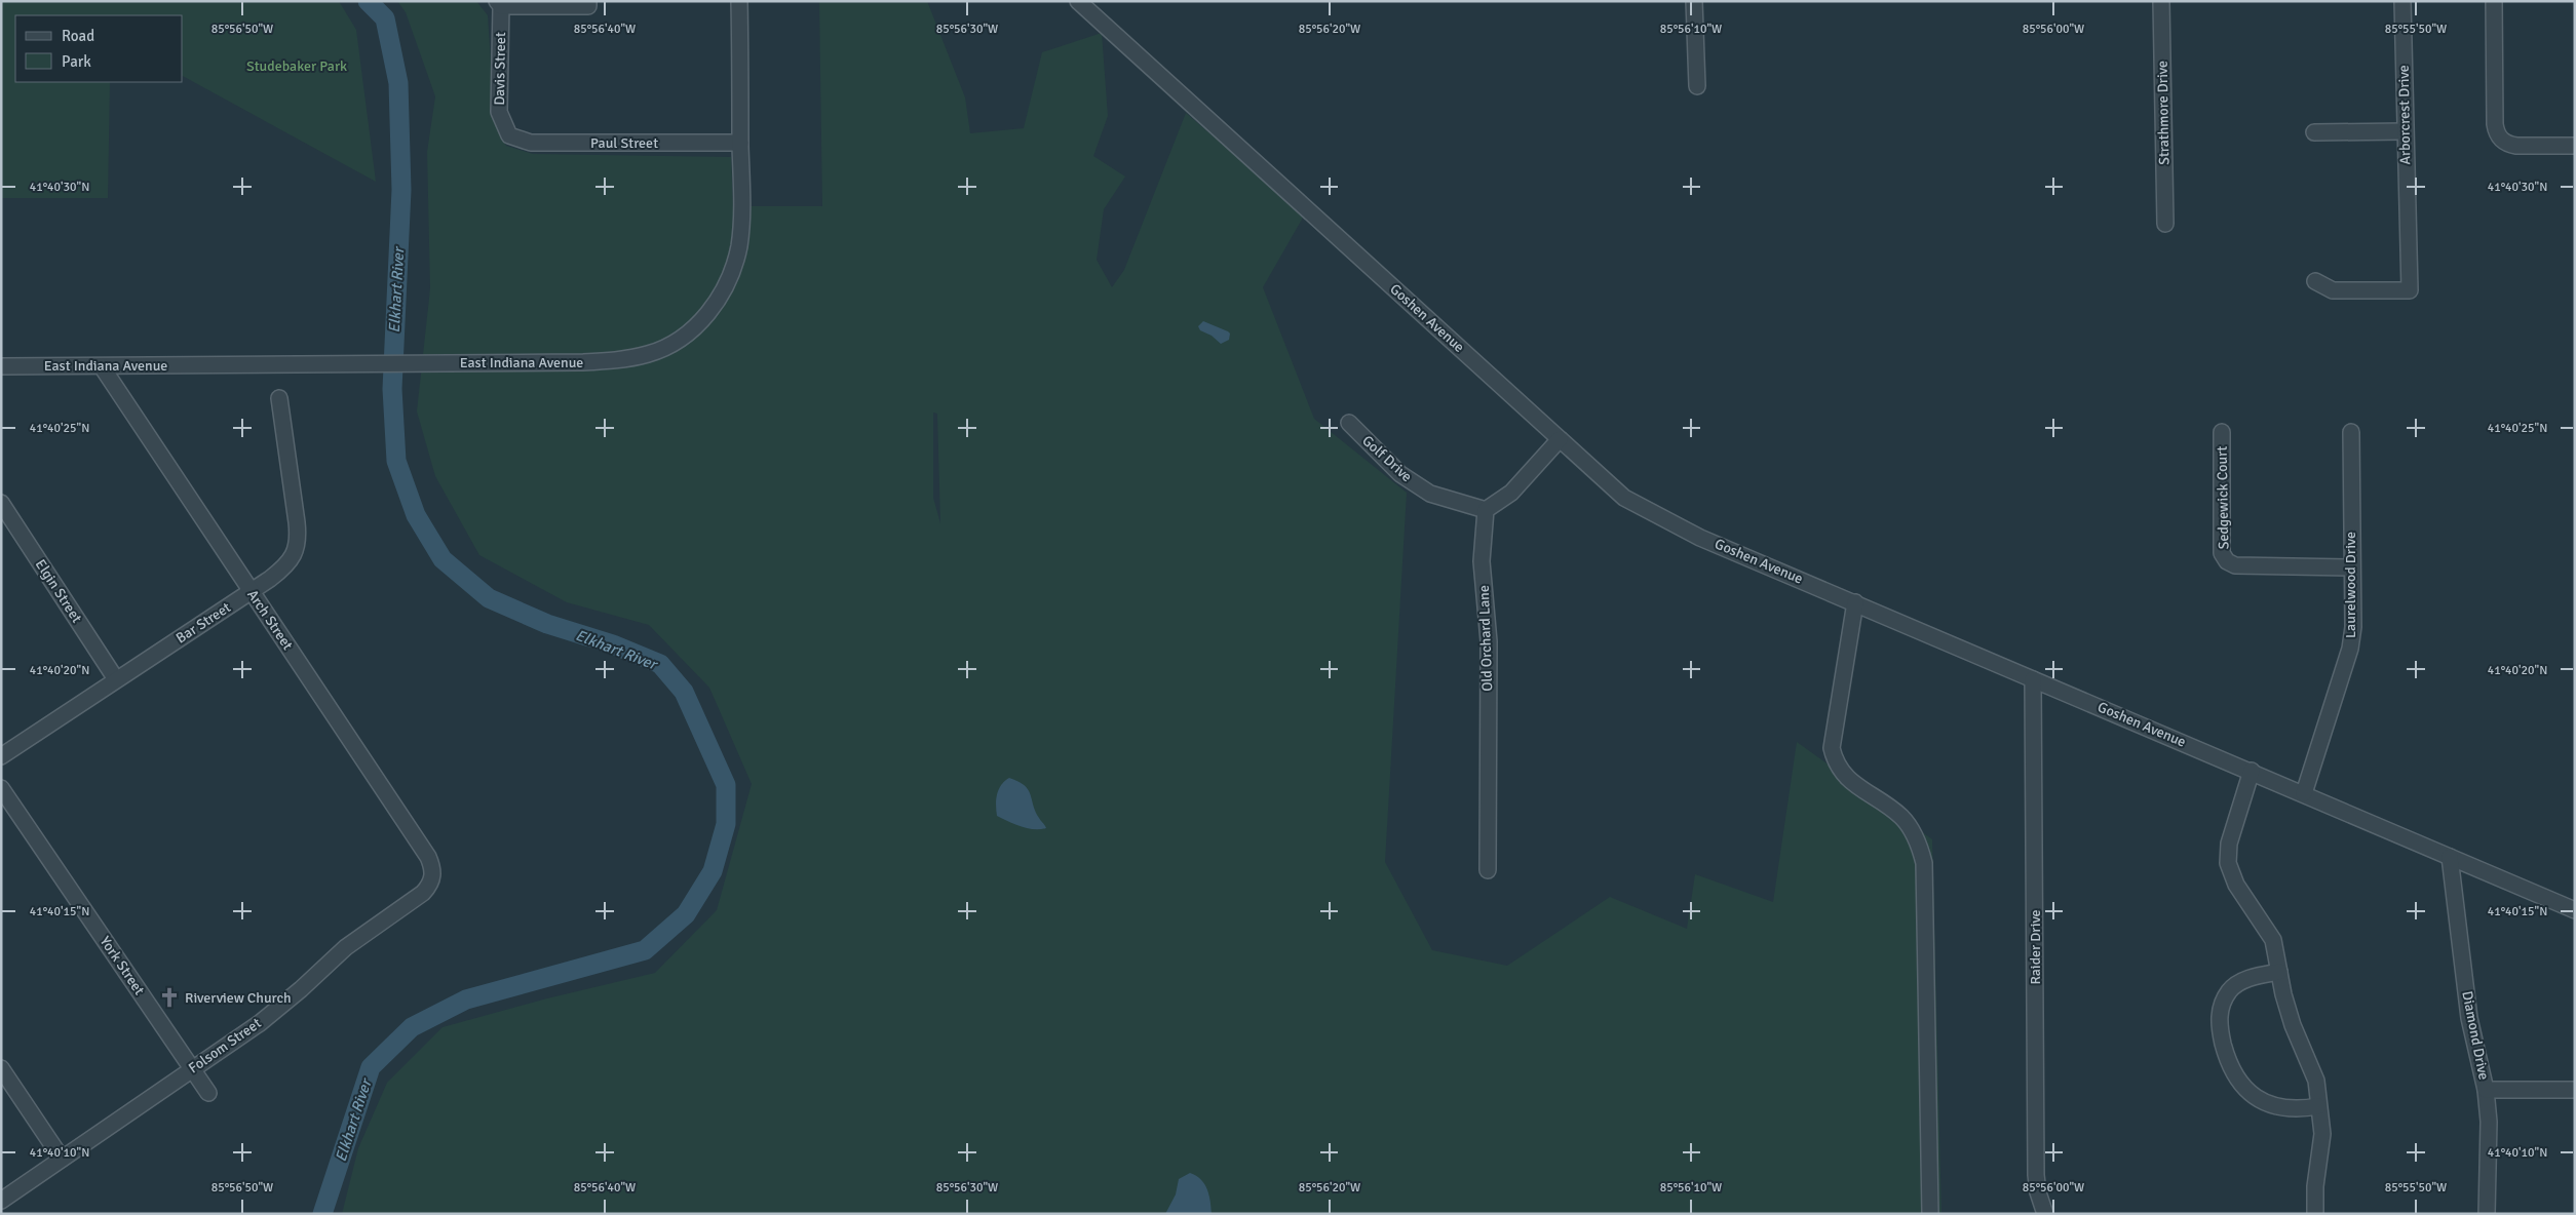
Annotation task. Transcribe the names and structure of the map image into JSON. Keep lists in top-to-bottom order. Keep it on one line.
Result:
{"streets":{"street":["Davis Street","Strathmore Drive","Arborcrest Drive","Paul Street","Goshen Avenue","East Indiana Avenue","Golf Drive","Sedgewick Court","Laurelwood Drive","Elgin Street","Arch Street","Bar Street","Old Orchard Lane","Raider Drive","York Street","Diamond Drive","Folsom Street"]},"crossings":[["Davis Street","Paul Street"],["Paul Street","East Indiana Avenue"],["Goshen Avenue","Laurelwood Drive"],["Goshen Avenue","Raider Drive"],["Goshen Avenue","Diamond Drive"],["East Indiana Avenue","Arch Street"],["Golf Drive","Old Orchard Lane"],["Sedgewick Court","Laurelwood Drive"],["Elgin Street","Bar Street"],["Arch Street","Bar Street"],["Arch Street","Folsom Street"],["York Street","Folsom Street"]],"water":["Elkhart River"],"parks":["Studebaker Park"],"places":{"church":["Riverview Church"]},"legend":["Road","Park"],"coordinates":["85°56'50\"W","85°56'40\"W","85°56'30\"W","85°56'20\"W","85°56'10\"W","85°56'00\"W","85°55'50\"W","41°40'30\"N","41°40'25\"N","41°40'20\"N","41°40'15\"N","41°40'10\"N"]}
